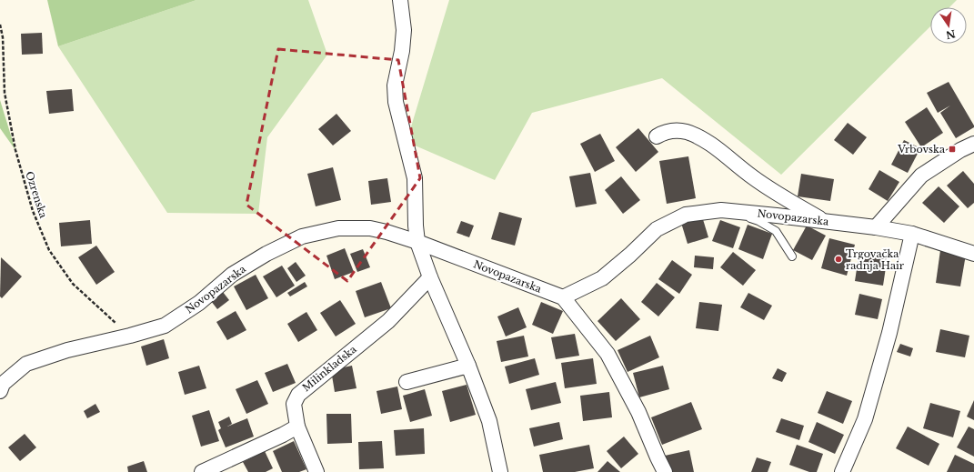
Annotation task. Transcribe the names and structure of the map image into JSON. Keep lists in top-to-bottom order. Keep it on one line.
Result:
{"streets":{"street":["Novopazarska","Milinkladska"],"path":["Ozrenska"]},"crossings":[["Ozrenska","Novopazarska"]],"places":{"transit":["Vrbovska"],"other":["Trgovačka radnja Hair"]},"north":"bottom"}
